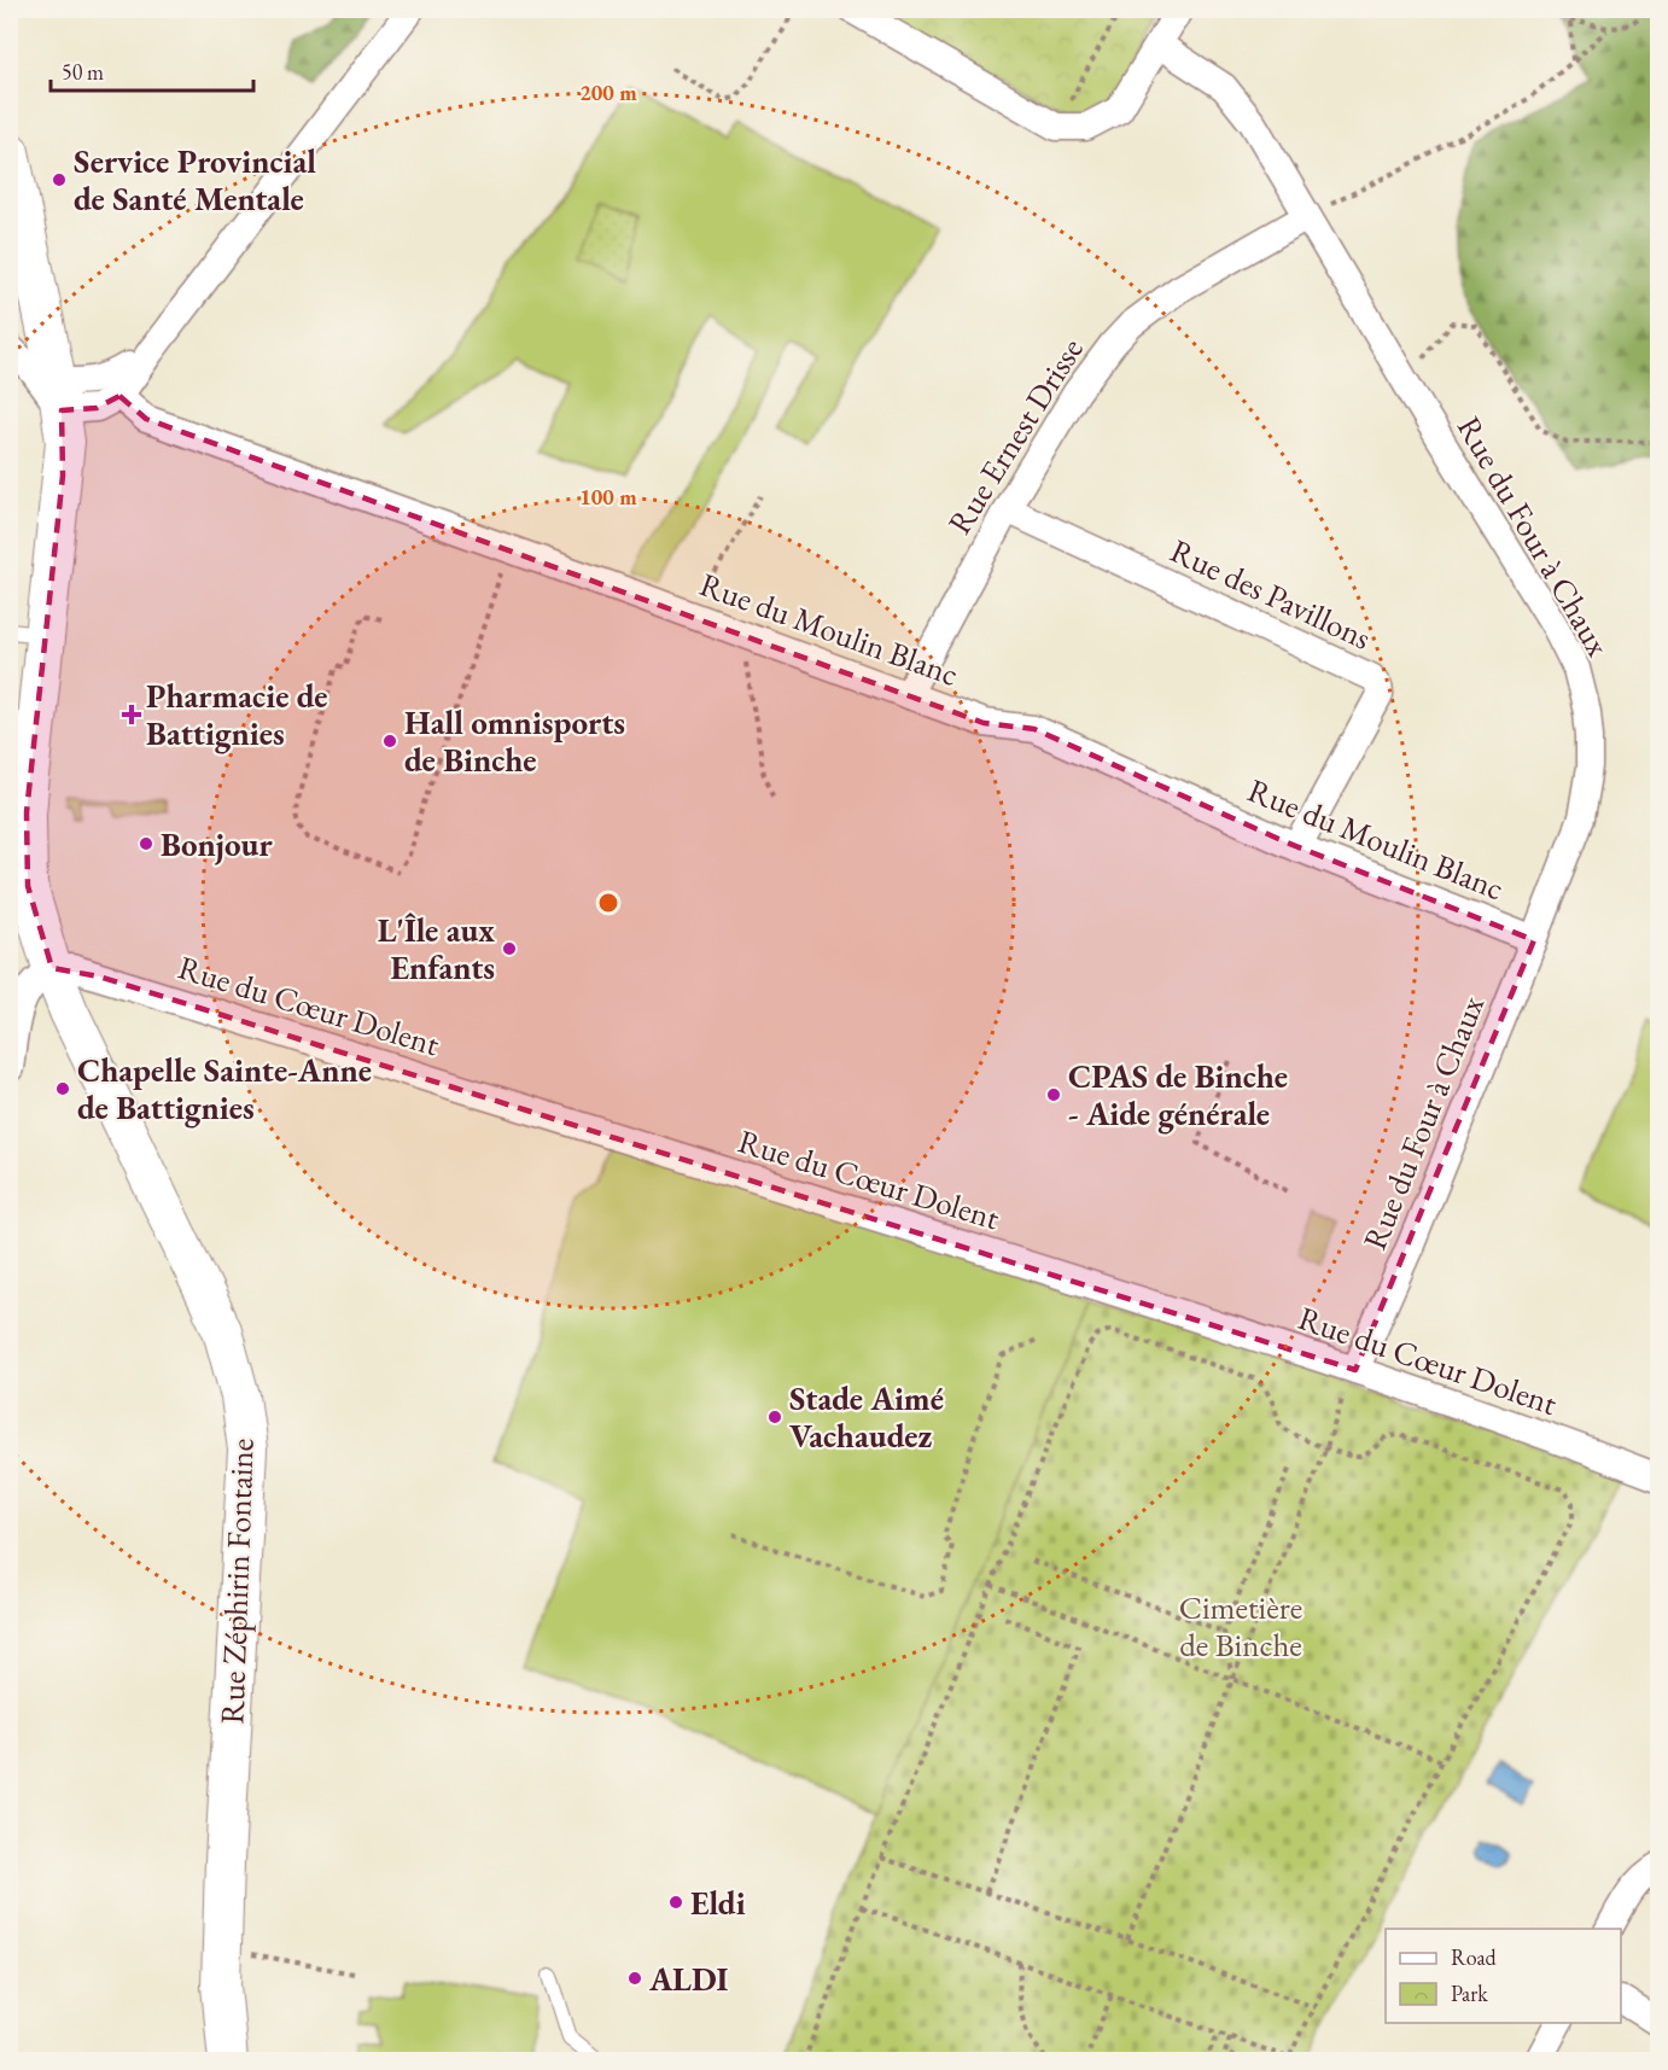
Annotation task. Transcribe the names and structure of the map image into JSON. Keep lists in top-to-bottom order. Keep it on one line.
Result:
{"streets":{"main road":["Rue Zéphirin Fontaine"],"street":["Rue Ernest Drisse","Rue du Four à Chaux","Rue des Pavillons","Rue du Moulin Blanc","Rue du Cœur Dolent"]},"crossings":[["Rue Ernest Drisse","Rue du Four à Chaux"],["Rue Ernest Drisse","Rue des Pavillons"],["Rue Ernest Drisse","Rue du Moulin Blanc"],["Rue du Four à Chaux","Rue du Moulin Blanc"],["Rue du Four à Chaux","Rue du Cœur Dolent"],["Rue des Pavillons","Rue du Moulin Blanc"],["Rue du Cœur Dolent","Rue Zéphirin Fontaine"]],"parks":["Cimetière de Binche"],"places":{"other":["Service Provincial de Santé Mentale","Hall omnisports de Binche","Bonjour","L'Île aux Enfants","Chapelle Sainte-Anne de Battignies","CPAS de Binche - Aide générale","Stade Aimé Vachaudez","Eldi","ALDI"],"health":["Pharmacie de Battignies"]},"legend":["Road","Park"],"scale_bar":"50 m","rings":["200 m","100 m"]}
